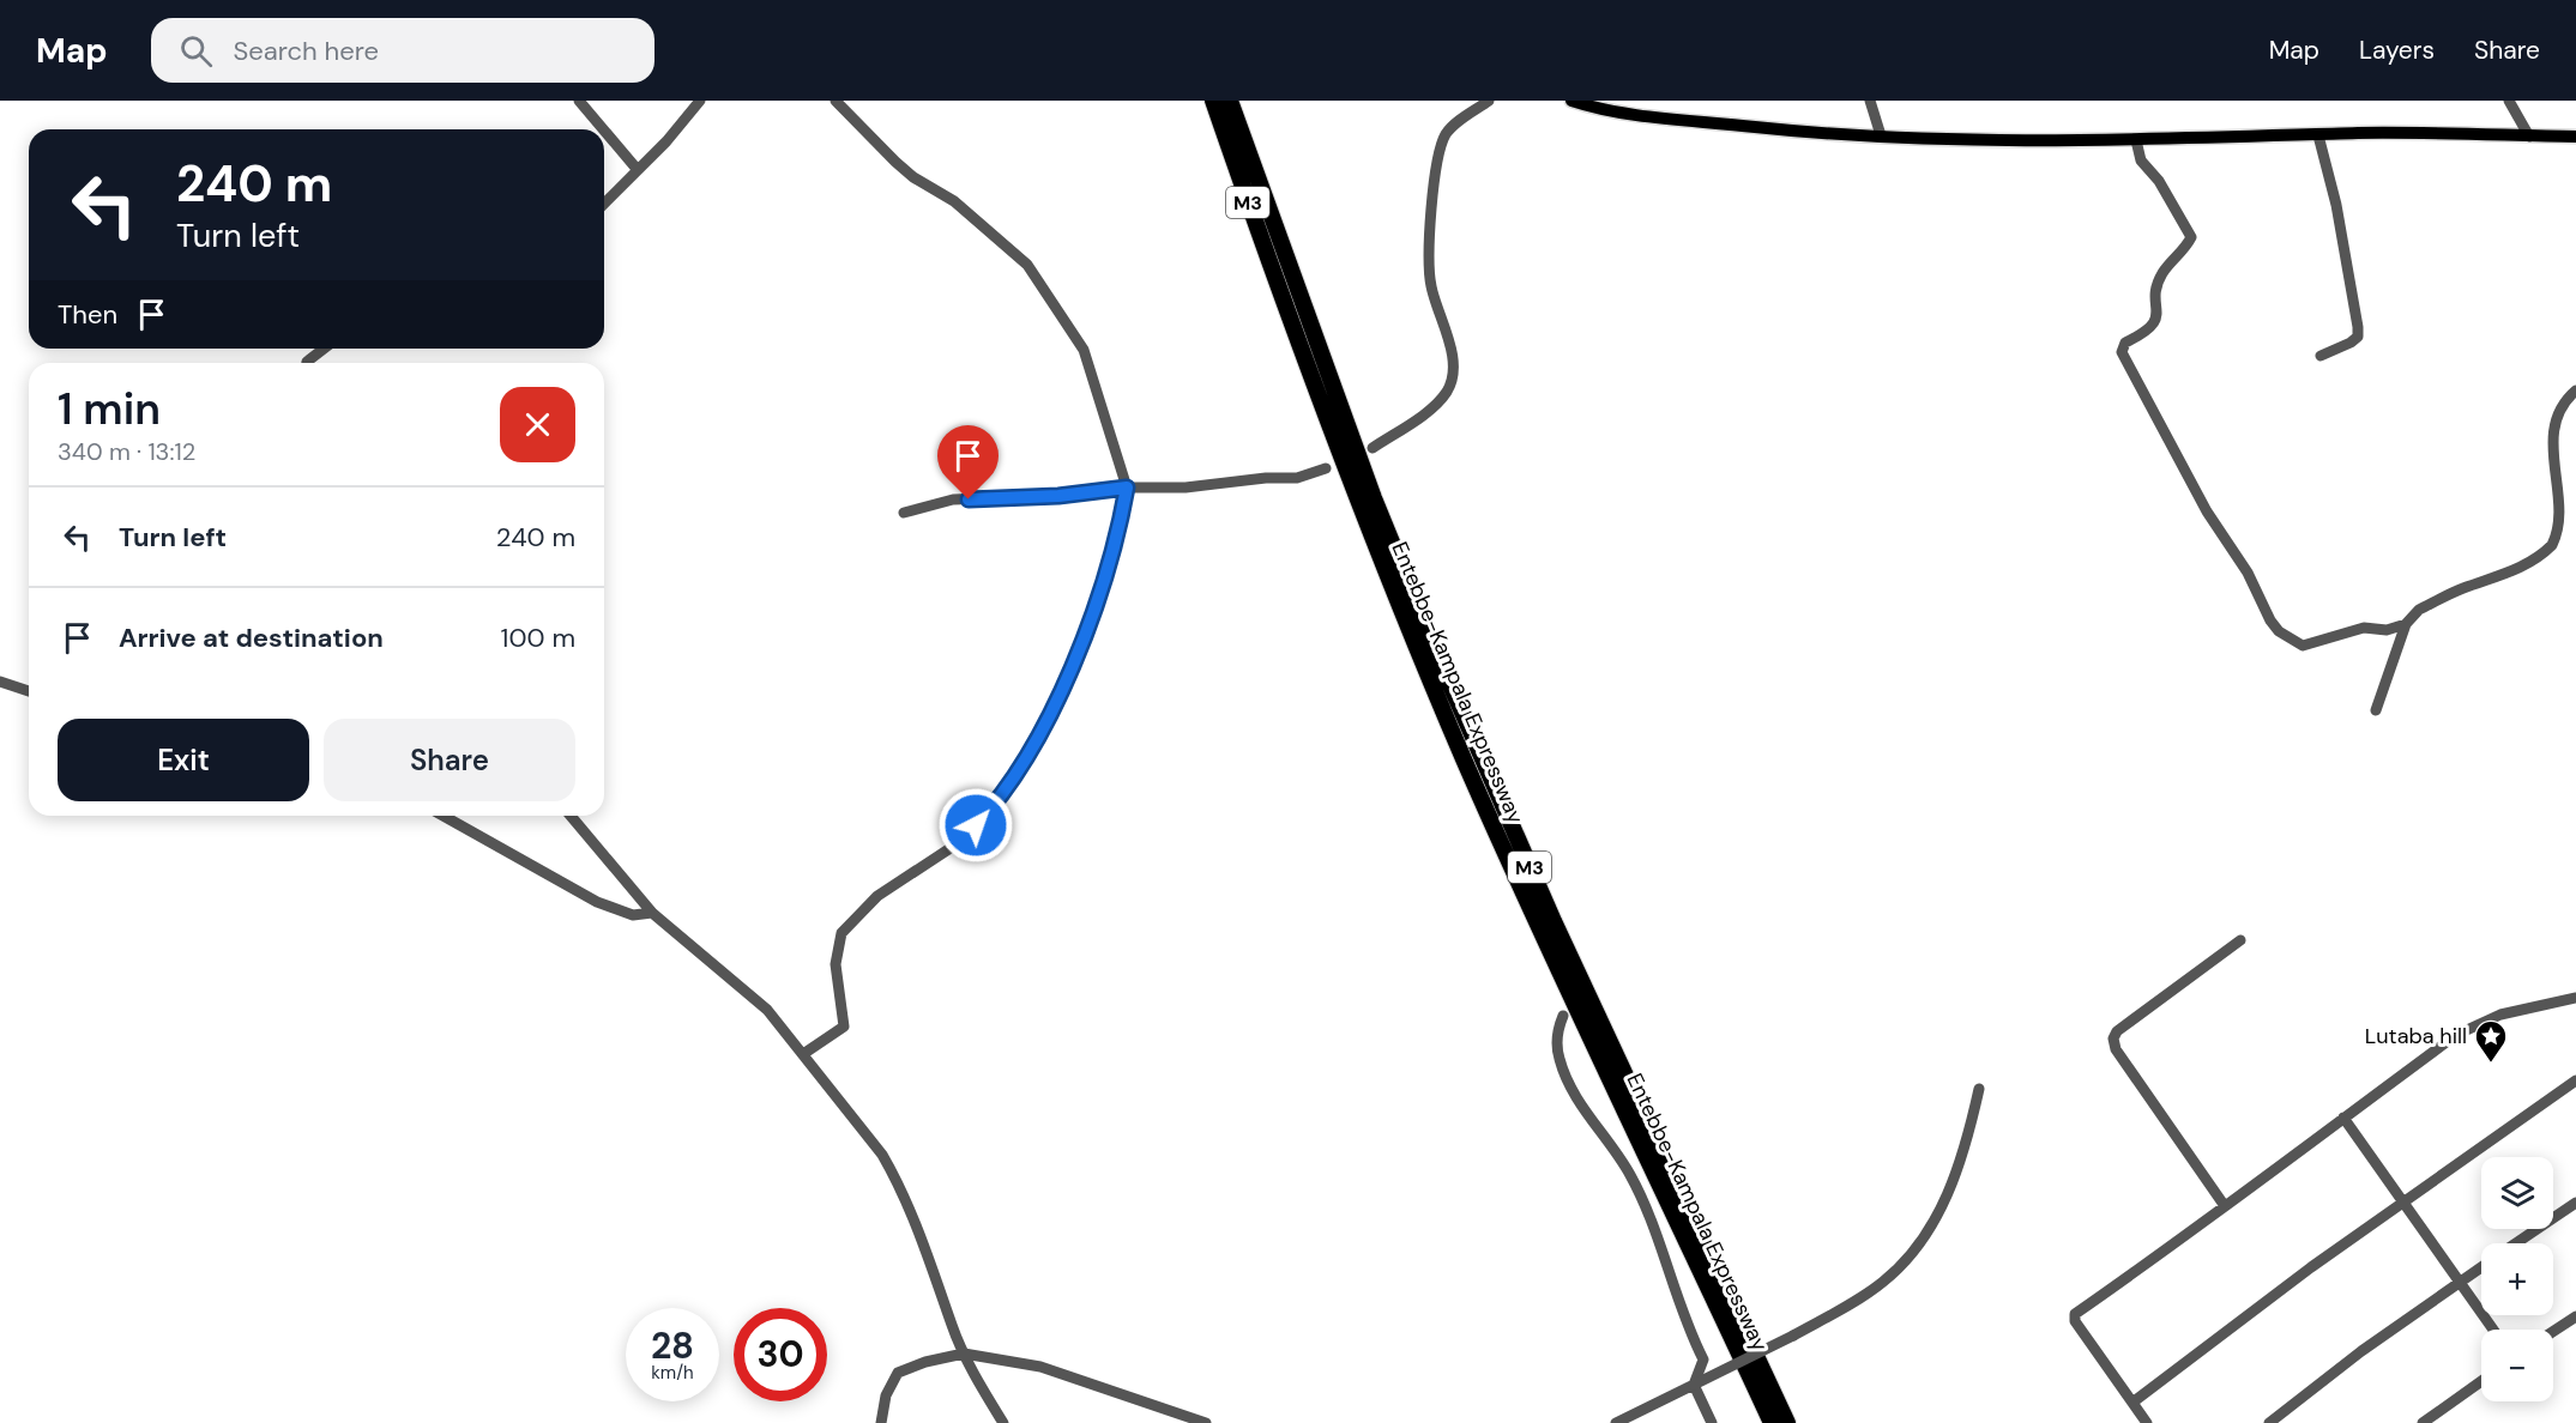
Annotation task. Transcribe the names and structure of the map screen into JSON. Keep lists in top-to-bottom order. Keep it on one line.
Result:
{"streets":{"highway":["M3","Entebbe-Kampala Expressway"]},"places":{"place":["Lutaba hill"]},"page":{"header":"Map","search":"Search here","nav":["Map","Layers","Share"],"turn":["240 m","Turn left"],"then":"Then","heading":["1 min","340 m · 13:12"],"list":[{"name":"Turn left","value":"240 m"},{"name":"Arrive at destination","value":"100 m"}],"buttons":["Exit","Share"],"map_buttons":["+","−"],"speed":"28 km/h","limit":"30"}}
